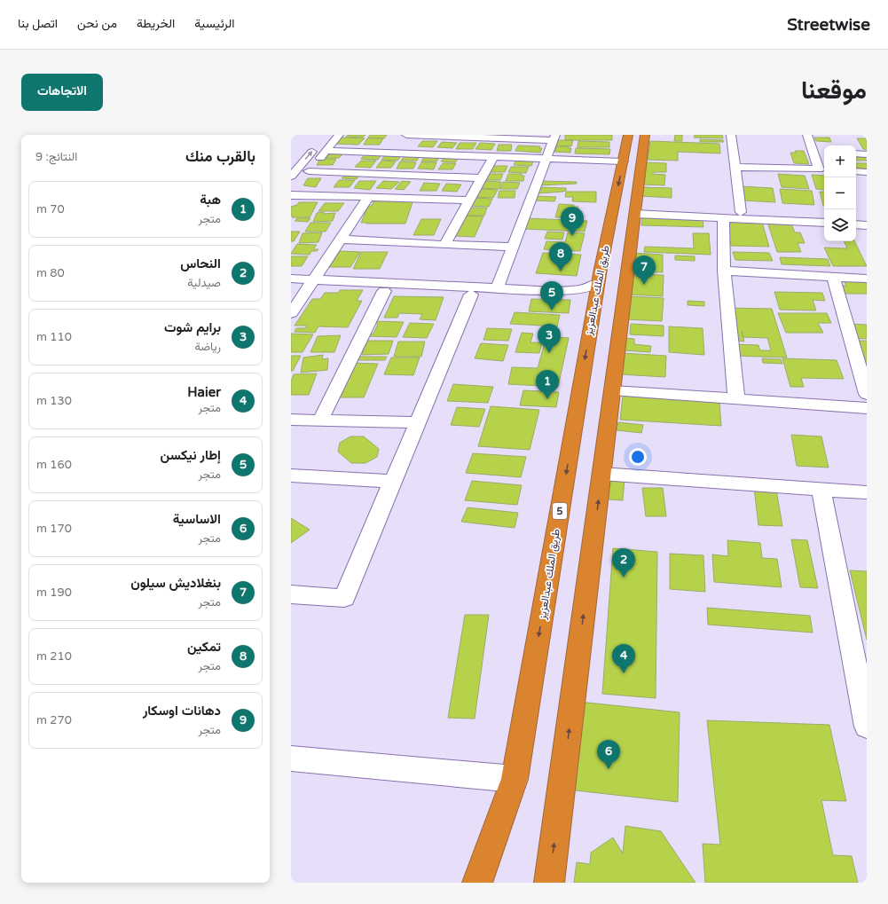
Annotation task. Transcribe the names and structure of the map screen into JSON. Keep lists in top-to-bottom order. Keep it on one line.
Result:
{"streets":{"highway":["طريق الملك عبدالعزيز","5"]},"page":{"header":"Streetwise","nav":["الرئيسية","الخريطة","من نحن","اتصل بنا"],"title":"موقعنا","buttons":"الاتجاهات","heading":["بالقرب منك","النتائج: 9"],"map_buttons":["+","−"],"list":[{"mark":"1","name":"هبة","note":"متجر","value":"70 m"},{"mark":"2","name":"النحاس","note":"صيدلية","value":"80 m"},{"mark":"3","name":"برايم شوت","note":"رياضة","value":"110 m"},{"mark":"4","name":"Haier","note":"متجر","value":"130 m"},{"mark":"5","name":"إطار نيكسن","note":"متجر","value":"160 m"},{"mark":"6","name":"الاساسية","note":"متجر","value":"170 m"},{"mark":"7","name":"بنغلاديش سيلون","note":"متجر","value":"190 m"},{"mark":"8","name":"تمكين","note":"متجر","value":"210 m"},{"mark":"9","name":"دهانات اوسكار","note":"متجر","value":"270 m"}],"pins":["9","8","7","5","3","1","2","4","6"]}}
